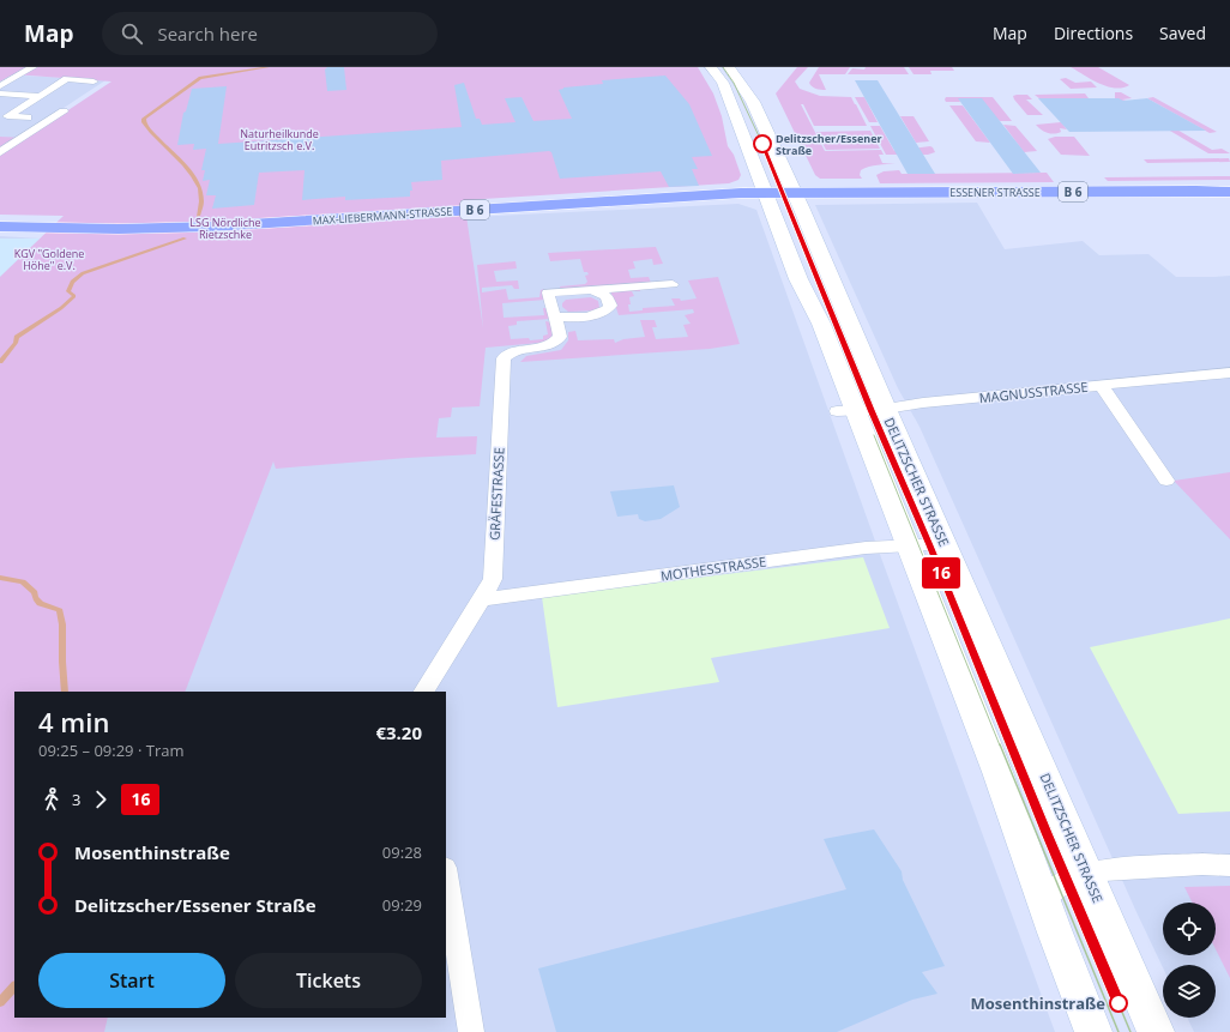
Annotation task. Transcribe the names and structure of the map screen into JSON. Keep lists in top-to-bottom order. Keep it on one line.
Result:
{"streets":{"main road":["ESSENER STRASSE","B 6","MAX-LIEBERMANN-STRASSE","DELITZSCHER STRASSE"],"street":["MAGNUSSTRASSE","GRÄFESTRASSE","MOTHESSTRASSE"]},"crossings":[["ESSENER STRASSE","MAX-LIEBERMANN-STRASSE"],["ESSENER STRASSE","DELITZSCHER STRASSE"],["MAX-LIEBERMANN-STRASSE","DELITZSCHER STRASSE"],["MAGNUSSTRASSE","DELITZSCHER STRASSE"],["DELITZSCHER STRASSE","MOTHESSTRASSE"],["GRÄFESTRASSE","MOTHESSTRASSE"]],"parks":["Naturheilkunde Eutritzsch e.V.","LSG Nördliche Rietzschke","KGV \"Goldene Höhe\" e.V."],"places":["Delitzscher/Essener Straße","Mosenthinstraße"],"lines":["tram line 16"],"page":{"header":"Map","search":"Search here","nav":["Map","Directions","Saved"],"on_map":"16","heading":["4 min","09:25 – 09:29 · Tram","€3.20"],"legs":["3","16"],"list":[{"name":"Mosenthinstraße","value":"09:28"},{"name":"Delitzscher/Essener Straße","value":"09:29"}],"buttons":["Start","Tickets"]}}
